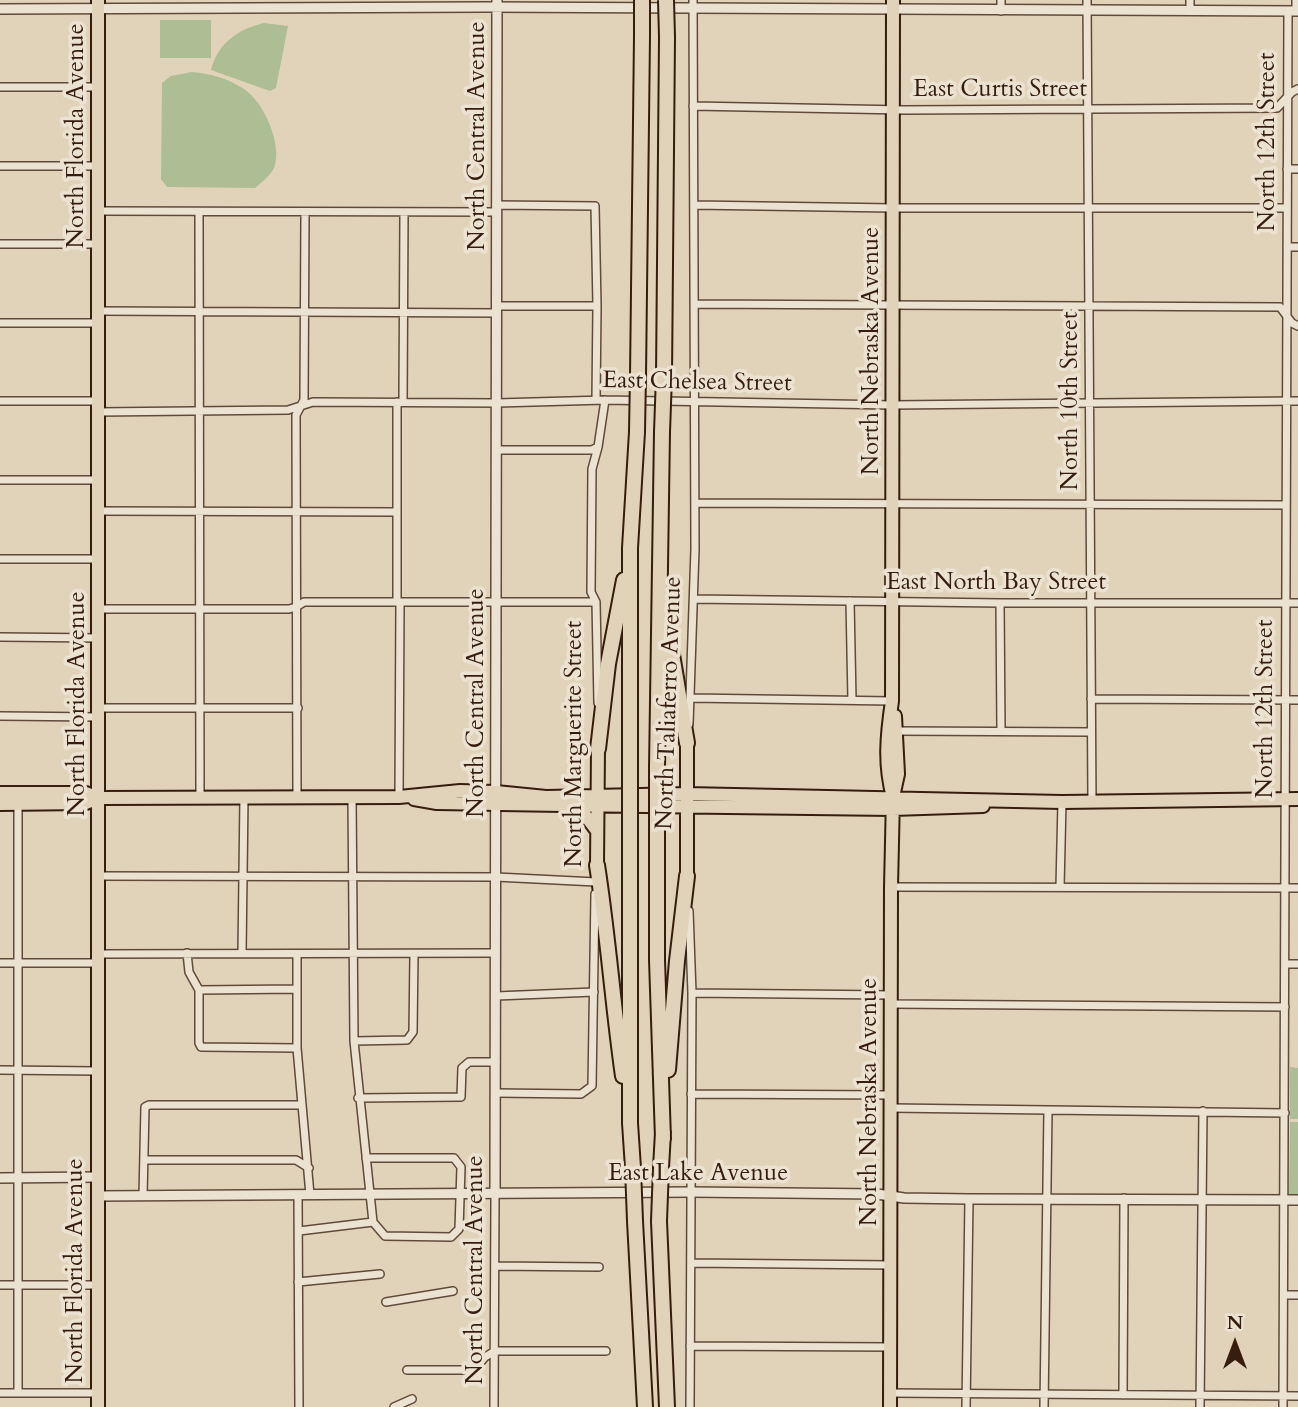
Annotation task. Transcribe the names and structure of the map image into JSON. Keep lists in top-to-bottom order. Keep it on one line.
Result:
{"streets":{"main road":["North Florida Avenue","North Nebraska Avenue","North Taliaferro Avenue","North Marguerite Street"],"street":["East Curtis Street","North Central Avenue","North 12th Street","East Chelsea Street","North 10th Street","East North Bay Street","East Lake Avenue"]},"crossings":[["East Curtis Street","North 12th Street"],["East Curtis Street","North Nebraska Avenue"],["East Curtis Street","North 10th Street"],["East Curtis Street","North Taliaferro Avenue"],["North Florida Avenue","East Chelsea Street"],["North Florida Avenue","East Lake Avenue"],["North Central Avenue","East Chelsea Street"],["North Central Avenue","North Marguerite Street"],["North Central Avenue","East Lake Avenue"],["North 12th Street","East Chelsea Street"],["North 12th Street","East North Bay Street"],["North 12th Street","East Lake Avenue"],["North Nebraska Avenue","East Chelsea Street"],["North Nebraska Avenue","East North Bay Street"],["North Nebraska Avenue","East Lake Avenue"],["East Chelsea Street","North 10th Street"],["East Chelsea Street","North Taliaferro Avenue"],["East Chelsea Street","North Marguerite Street"],["North 10th Street","East North Bay Street"],["East North Bay Street","North Taliaferro Avenue"],["North Taliaferro Avenue","East Lake Avenue"]],"north":"top"}
